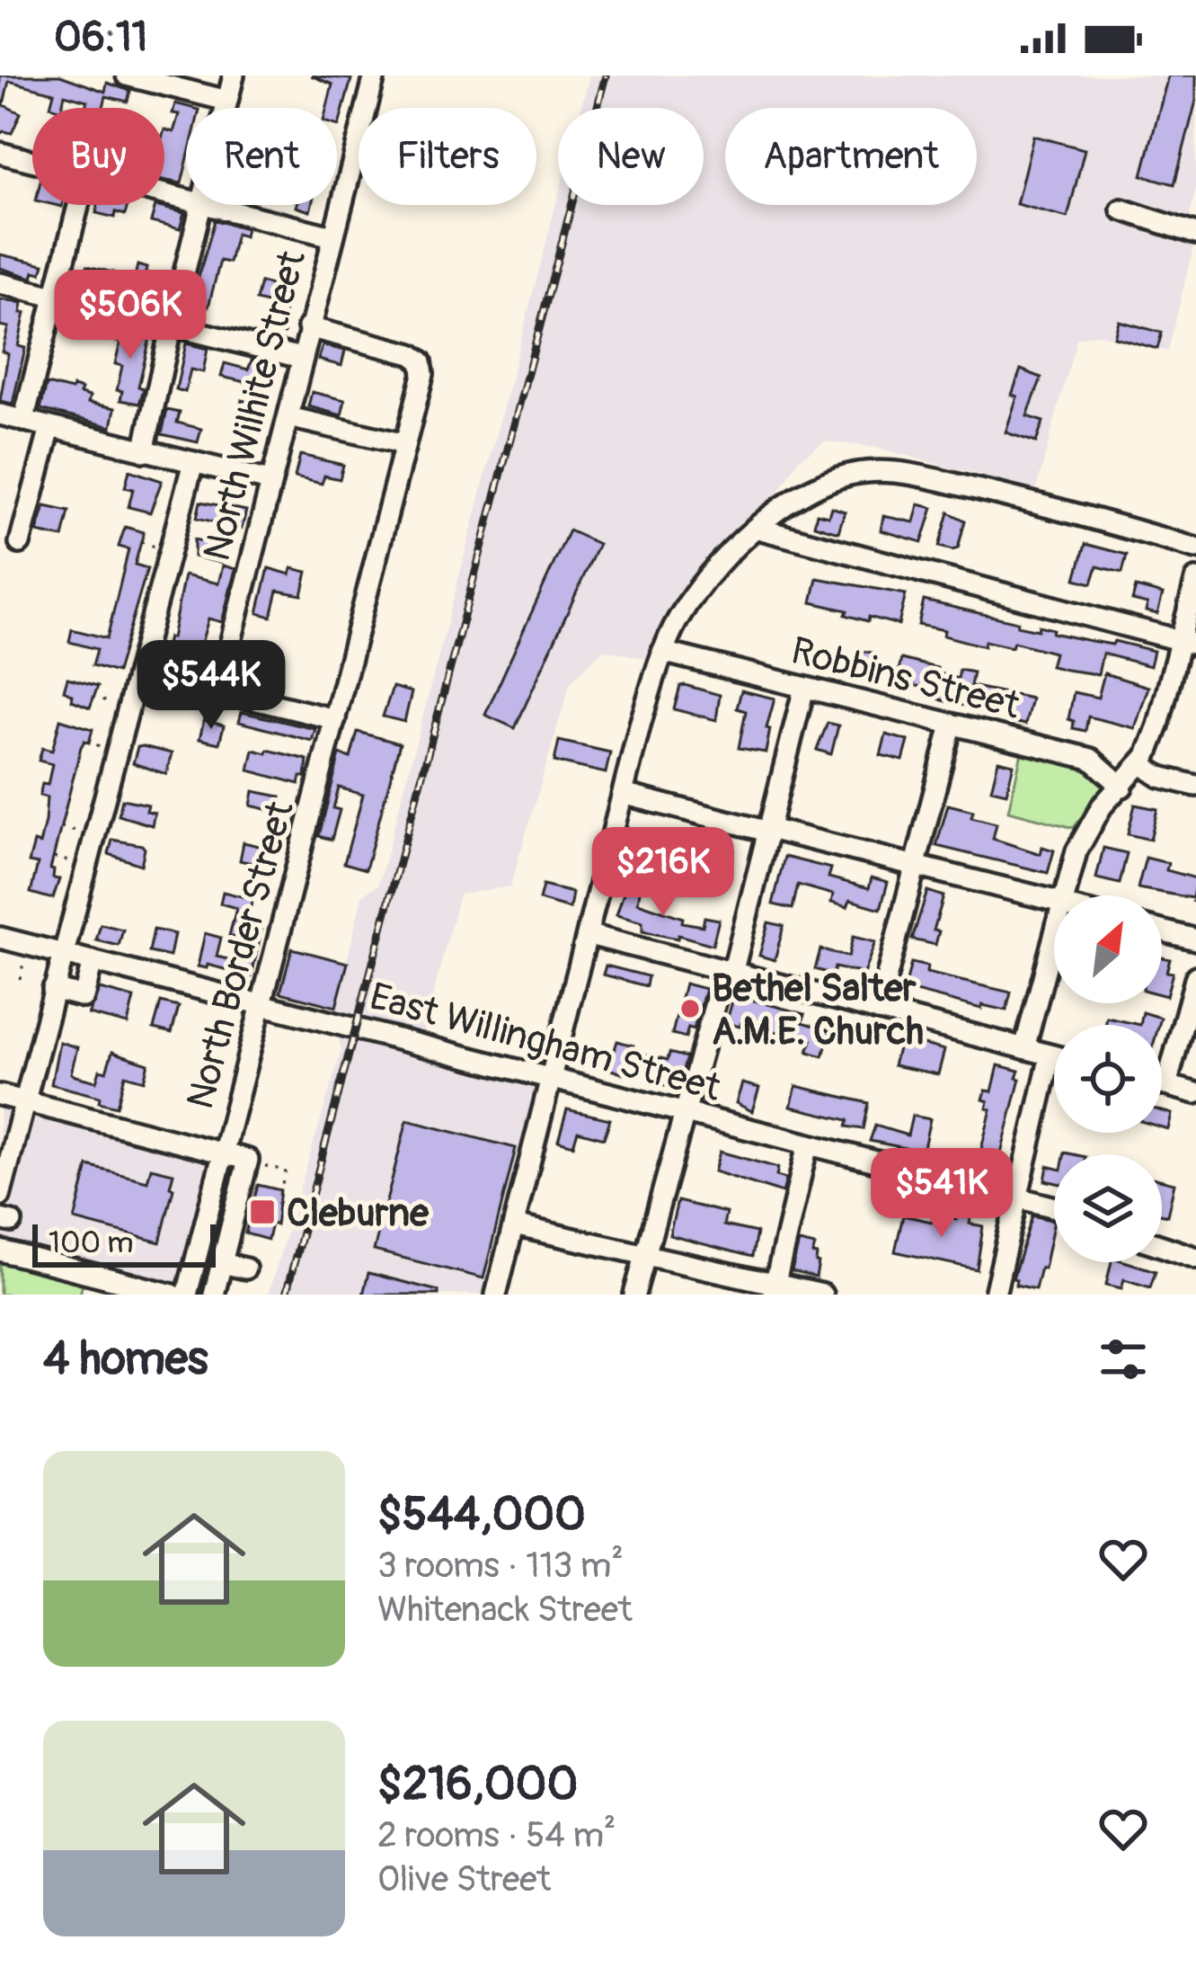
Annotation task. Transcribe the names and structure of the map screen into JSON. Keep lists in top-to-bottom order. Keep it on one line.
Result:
{"streets":{"street":["North Wilhite Street","Robbins Street","North Border Street","East Willingham Street"]},"crossings":[["North Wilhite Street","North Border Street"],["North Wilhite Street","East Willingham Street"],["North Border Street","East Willingham Street"]],"places":{"other":["Bethel Salter A.M.E. Church"],"transit":["Cleburne"]},"scale_bar":"100 m","north":"top right","page":{"status":"06:11","chip":["Buy","Rent","Filters","New","Apartment"],"price":["$506K","$544K","$216K","$541K"],"scale":"100 m","heading":"4 homes","list":[{"name":"$544,000","note":"3 rooms · 113 m² · Whitenack Street"},{"name":"$216,000","note":"2 rooms · 54 m² · Olive Street"}]}}
